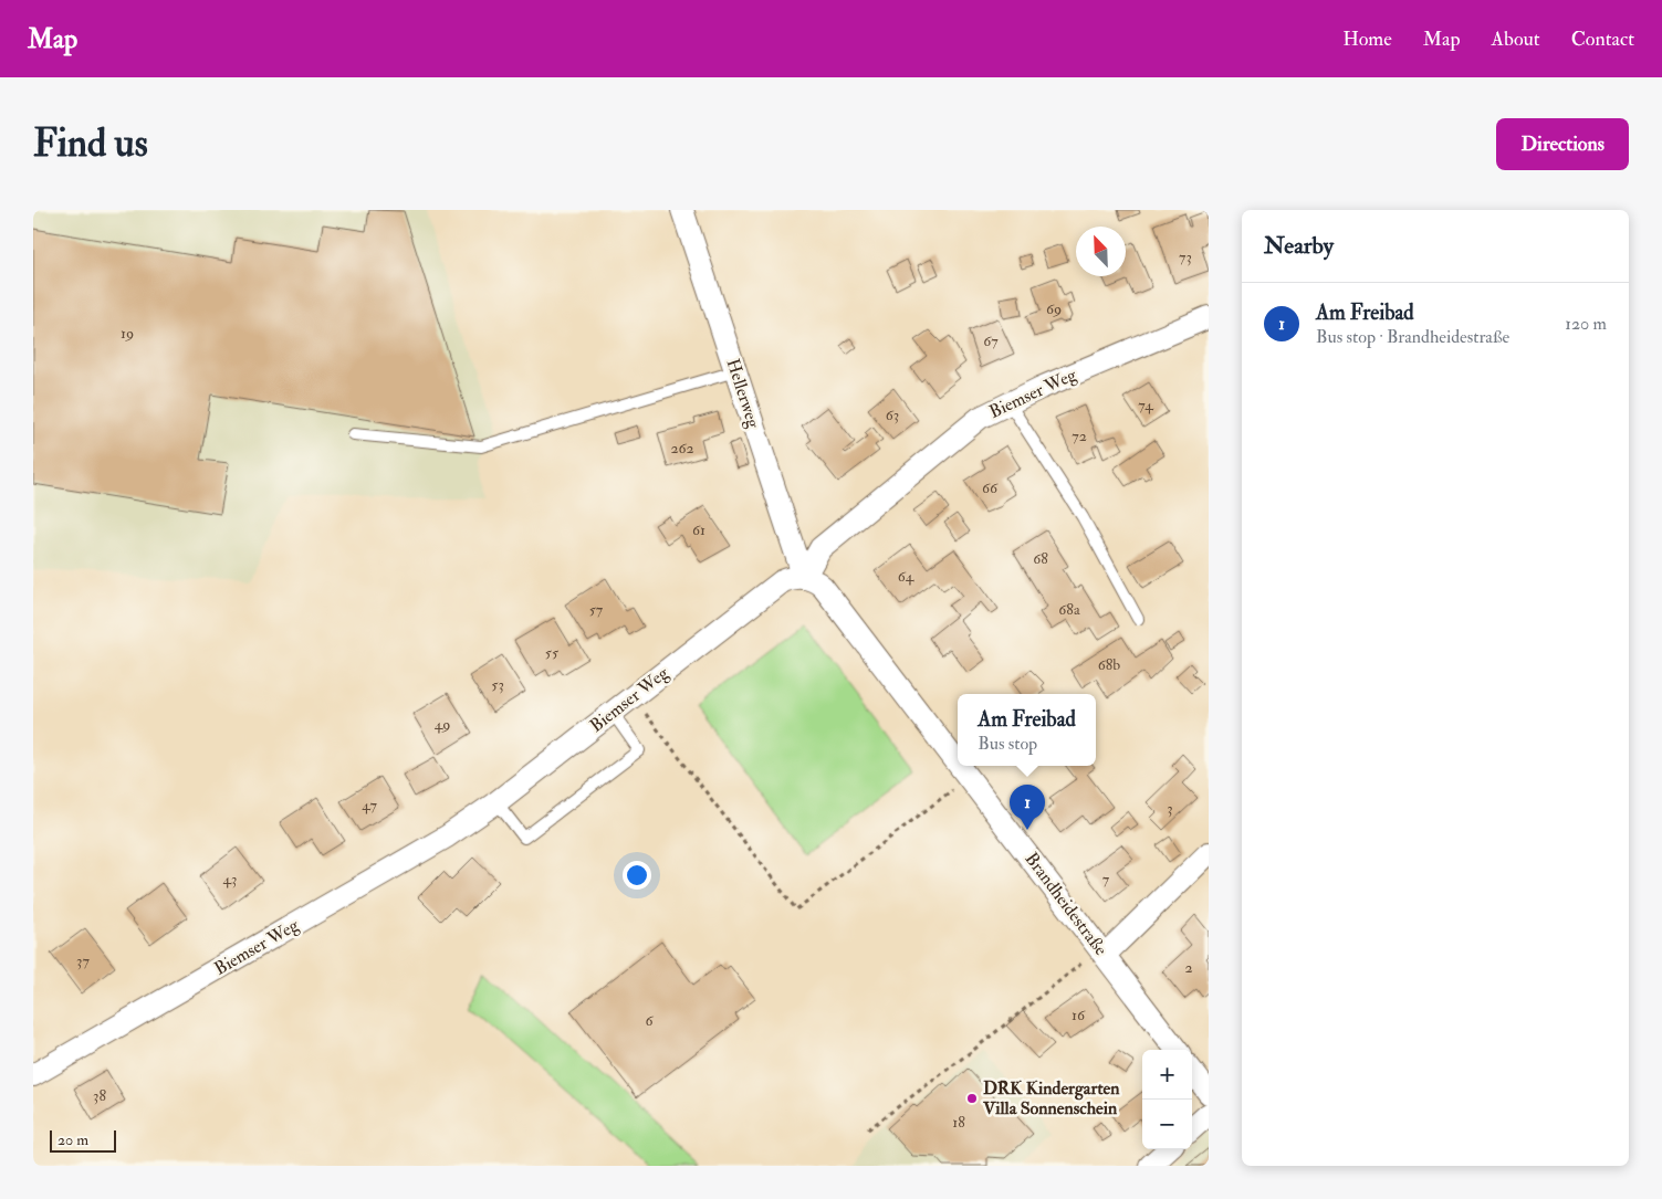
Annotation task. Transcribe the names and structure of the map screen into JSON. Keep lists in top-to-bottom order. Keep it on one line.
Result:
{"streets":{"street":["Hellerweg","Biemser Weg","Brandheidestraße"]},"crossings":[["Hellerweg","Biemser Weg"],["Hellerweg","Brandheidestraße"],["Biemser Weg","Brandheidestraße"]],"places":["DRK Kindergarten Villa Sonnenschein"],"house_numbers":["73","69","19","67","74","63","72","262","66","61","68","64","57","68a","55","68b","53","49","47","3","43","7","37","2","16","6","38","18"],"scale_bar":"20 m","north":"top left","page":{"header":"Map","nav":["Home","Map","About","Contact"],"buttons":"Directions","title":"Find us","heading":"Nearby","list":[{"mark":"1","name":"Am Freibad","note":"Bus stop · Brandheidestraße","value":"120 m"}],"popup":["Am Freibad","Bus stop"],"pins":"1","map_buttons":["+","−"],"scale":"20 m"}}
